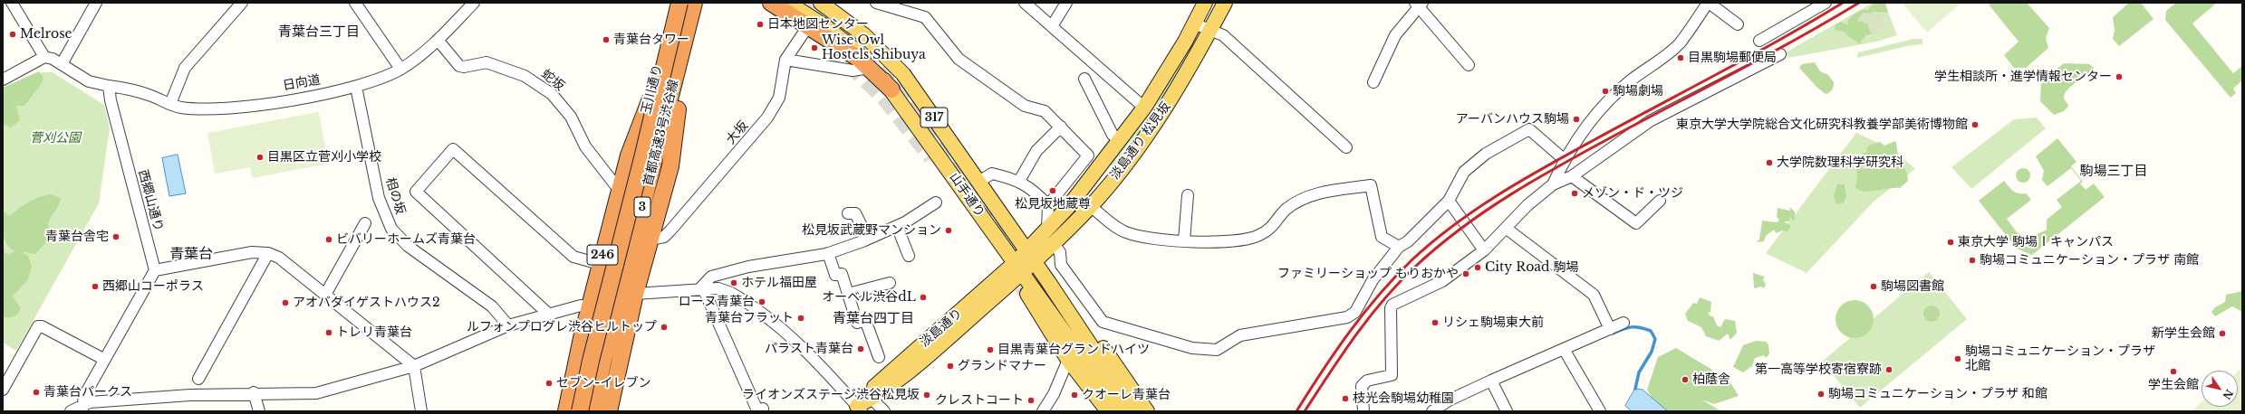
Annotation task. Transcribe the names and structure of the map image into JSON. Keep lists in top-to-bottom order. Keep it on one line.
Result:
{"streets":{"highway":["玉川通り","首都高速3号渋谷線","3","246"],"main road":["317","淡島通り 松見坂","山手通り","淡島通り"],"street":["蛇坂","日向道","大坂","相の坂","西郷山通り"]},"crossings":[["蛇坂","日向道"],["蛇坂","246"],["日向道","相の坂"],["日向道","西郷山通り"],["玉川通り","246"],["317","山手通り"],["317","淡島通り"],["大坂","山手通り"],["淡島通り 松見坂","山手通り"],["淡島通り 松見坂","淡島通り"],["山手通り","淡島通り"]],"districts":["青葉台三丁目","駒場三丁目","青葉台","青葉台四丁目"],"parks":["菅刈公園"],"places":["日本地図センター","Melrose","青葉台タワー","Wise Owl Hostels Shibuya","目黒駒場郵便局","学生相談所・進学情報センター","駒場劇場","アーバンハウス駒場","東京大学大学院総合文化研究科教養学部美術博物館","目黒区立菅刈小学校","大学院数理科学研究科","松見坂地蔵尊","メゾン・ド・ツジ","松見坂武蔵野マンション","青葉台舎宅","ビバリーホームズ青葉台","東京大学 駒場Ⅰキャンパス","駒場コミュニケーション・プラザ 南館","City Road 駒場","ファミリーショップ もりおかや","ホテル福田屋","西郷山コーポラス","駒場図書館","オーベル渋谷dL","ローヌ青葉台","アオバダイゲストハウス2","青葉台フラット","リシェ駒場東大前","ルフォンプログレ渋谷ヒルトップ","トレリ青葉台","新学生会館","パラスト青葉台","目黒青葉台グランドハイツ","駒場コミュニケーション・プラザ 北館","グランドマナー","第一高等学校寄宿寮跡","学生会館","柏蔭舎","セブン-イレブン","青葉台パークス","駒場コミュニケーション・プラザ 和館","ライオンズステージ渋谷松見坂","クオーレ青葉台","枝光会駒場幼稚園","クレストコート"],"north":"bottom right"}
